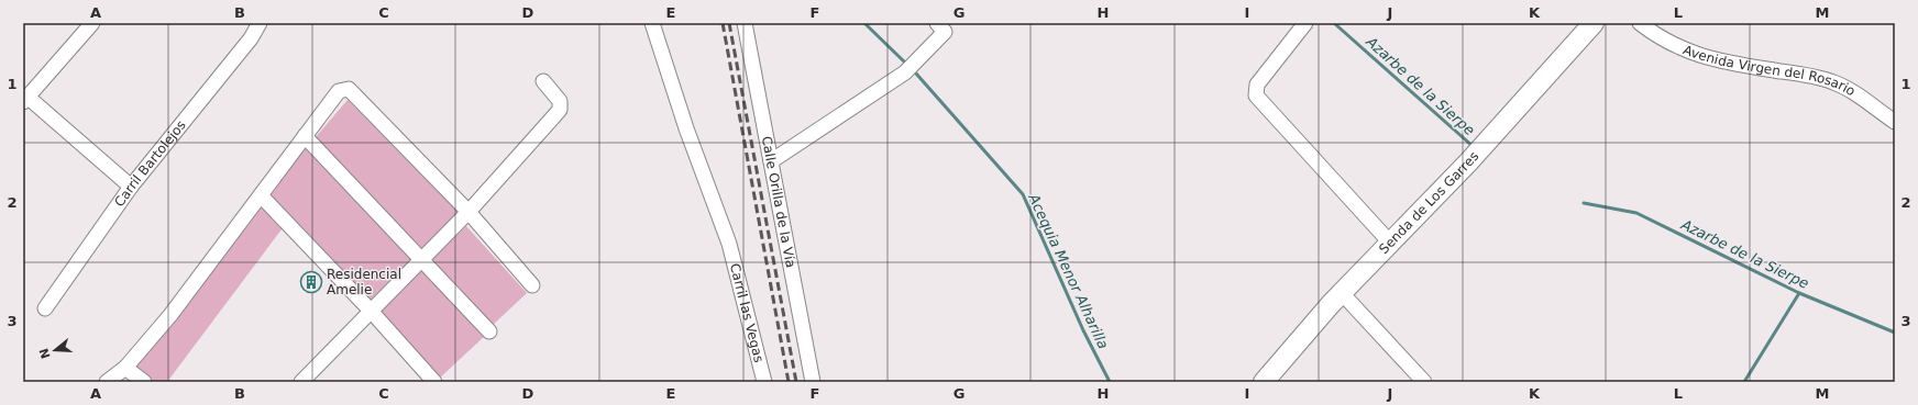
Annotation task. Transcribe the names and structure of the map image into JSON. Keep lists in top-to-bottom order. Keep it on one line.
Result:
{"streets":{"street":["Avenida Virgen del Rosario","Carril Bartolejos","Calle Orilla de la Vía","Senda de Los Garres","Carril las Vegas"]},"water":["Azarbe de la Sierpe","Acequia Menor Alharilla"],"places":{"building":["Residencial Amelie"]},"north":"left","grid":{"columns":["A","B","C","D","E","F","G","H","I","J","K","L","M"],"rows":["1","2","3"]}}
